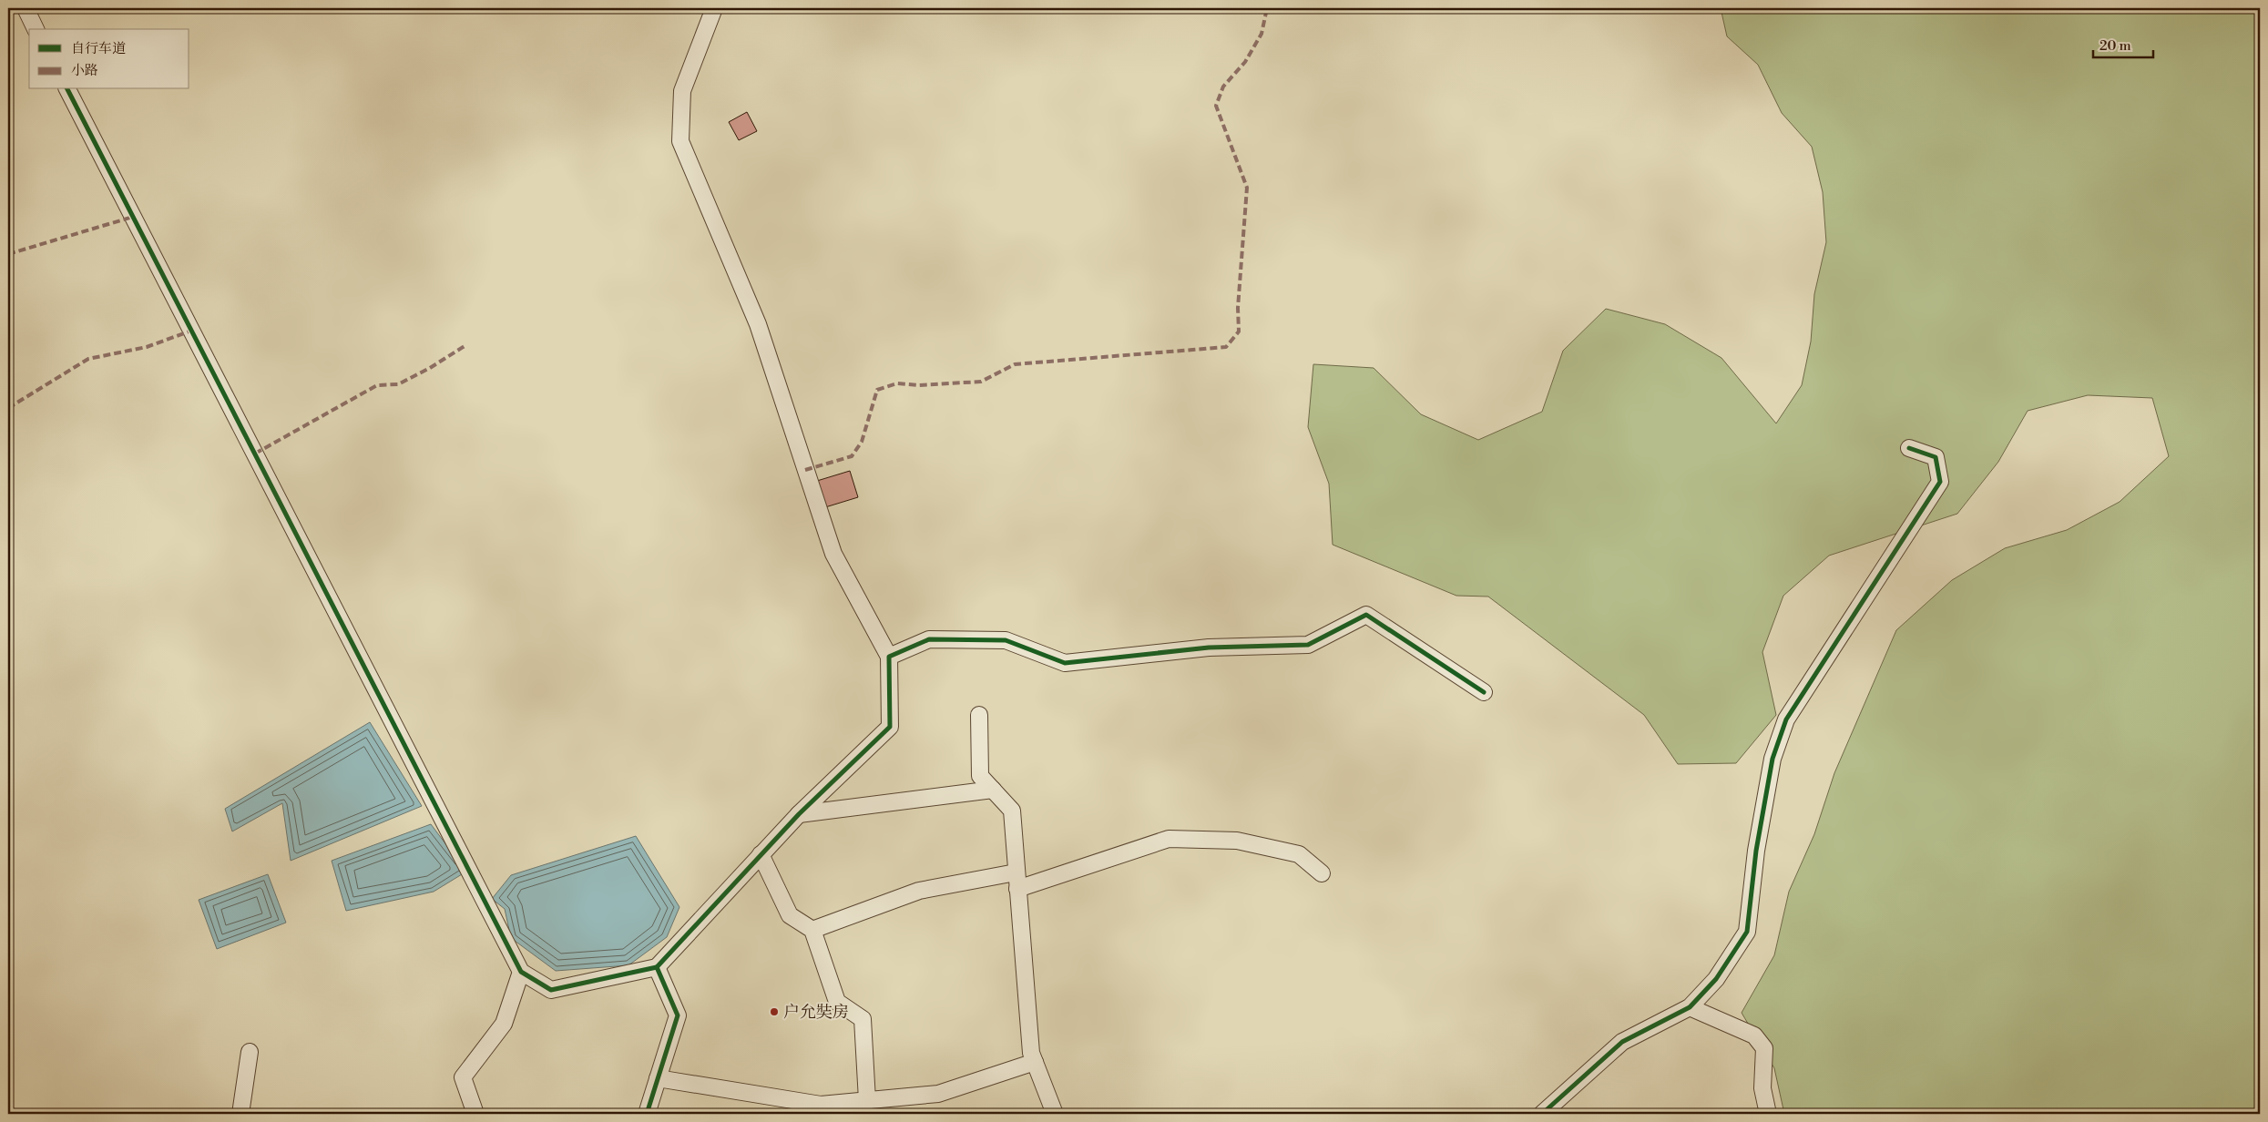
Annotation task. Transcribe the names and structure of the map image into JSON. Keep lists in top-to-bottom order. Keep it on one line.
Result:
{"places":["户允奘房"],"legend":["自行车道","小路"],"scale_bar":"20 m"}
